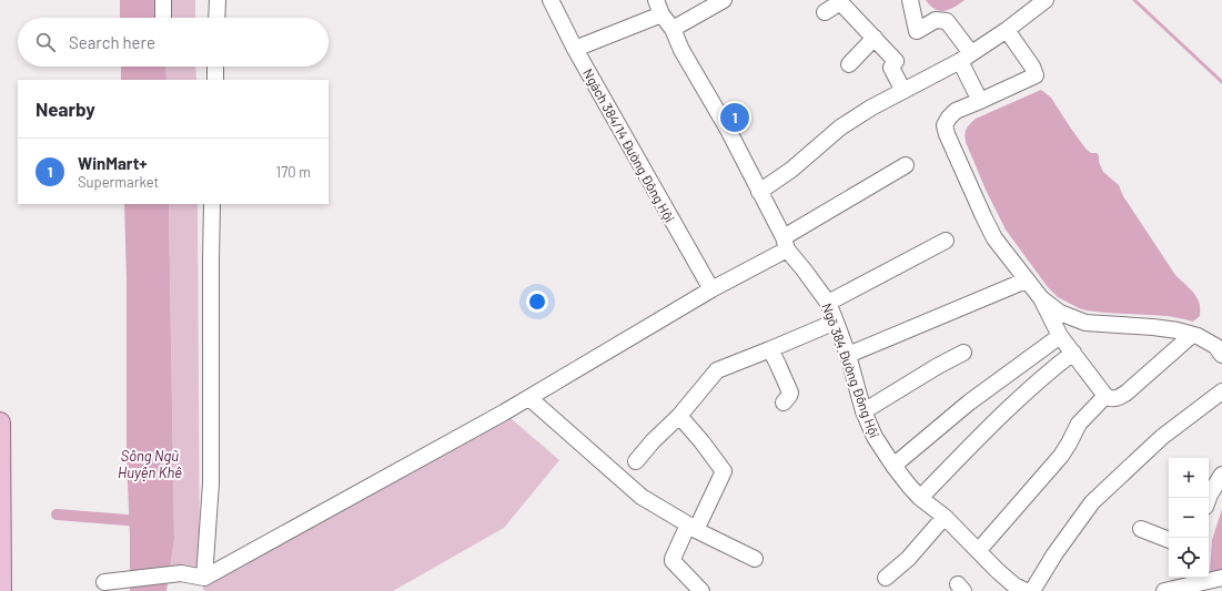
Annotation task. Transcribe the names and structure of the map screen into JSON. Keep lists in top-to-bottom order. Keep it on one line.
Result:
{"streets":{"street":["Ngách 384/14 Đường Đông Hội","Ngõ 384 Đường Đông Hội"]},"water":["Sông Ngũ Huyện Khê"],"page":{"search":"Search here","heading":"Nearby","pins":"1","list":[{"mark":"1","name":"WinMart+","note":"Supermarket","value":"170 m"}],"map_buttons":["+","−"]}}
